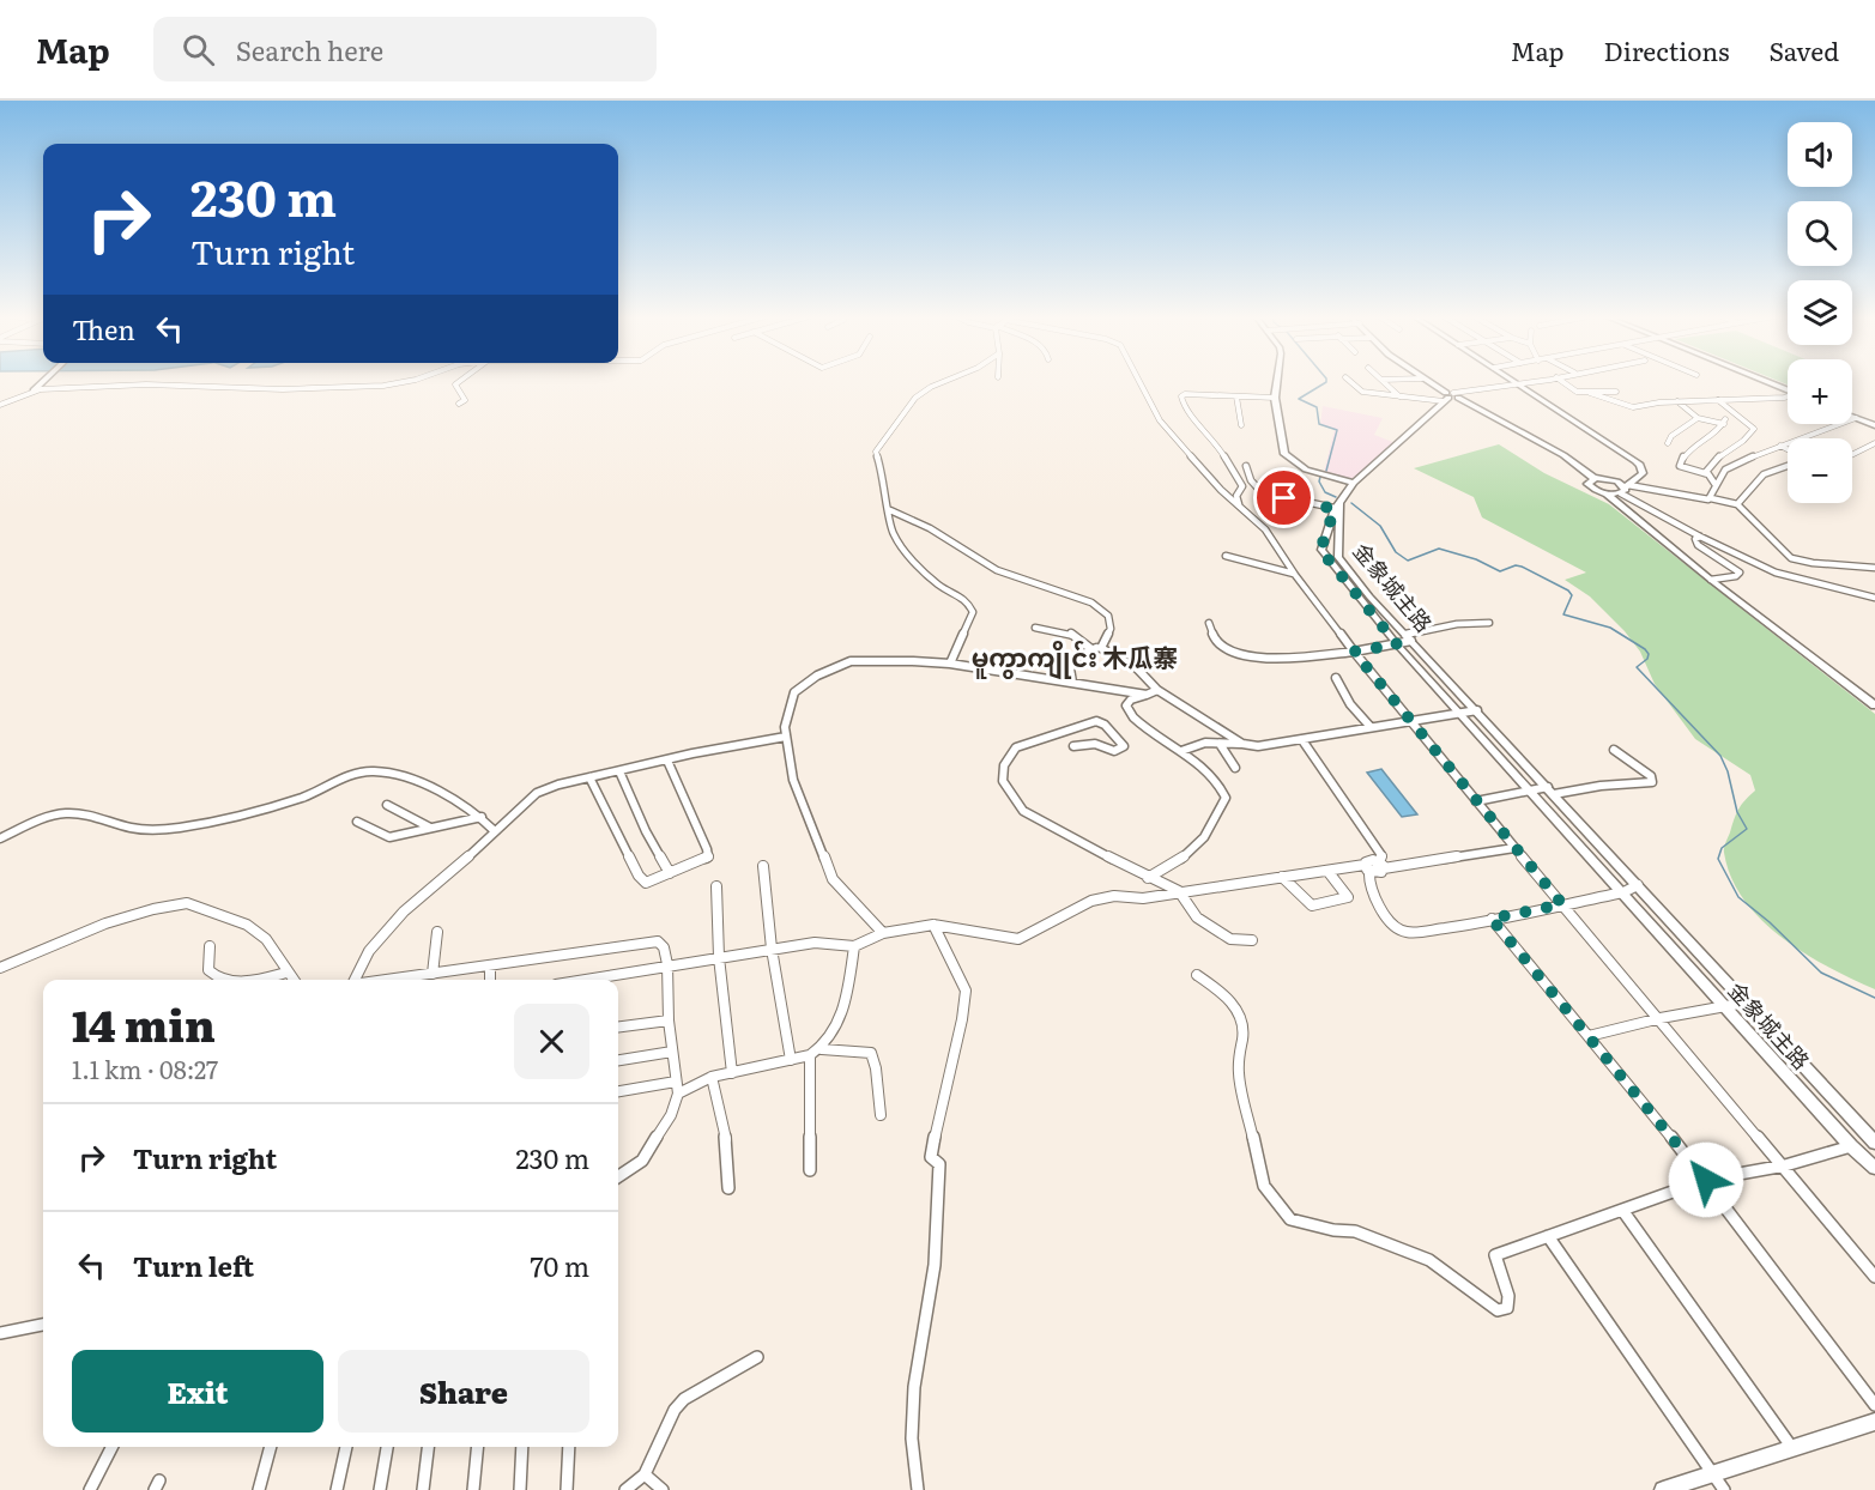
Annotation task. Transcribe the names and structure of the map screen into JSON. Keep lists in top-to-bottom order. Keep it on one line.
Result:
{"streets":{"main road":["金象城主路"]},"districts":["မူကွာကျိုင်း 木瓜寨"],"page":{"header":"Map","search":"Search here","nav":["Map","Directions","Saved"],"map_buttons":["+","−"],"turn":["230 m","Turn right"],"then":"Then","heading":["14 min","1.1 km · 08:27"],"list":[{"name":"Turn right","value":"230 m"},{"name":"Turn left","value":"70 m"}],"buttons":["Exit","Share"]}}
